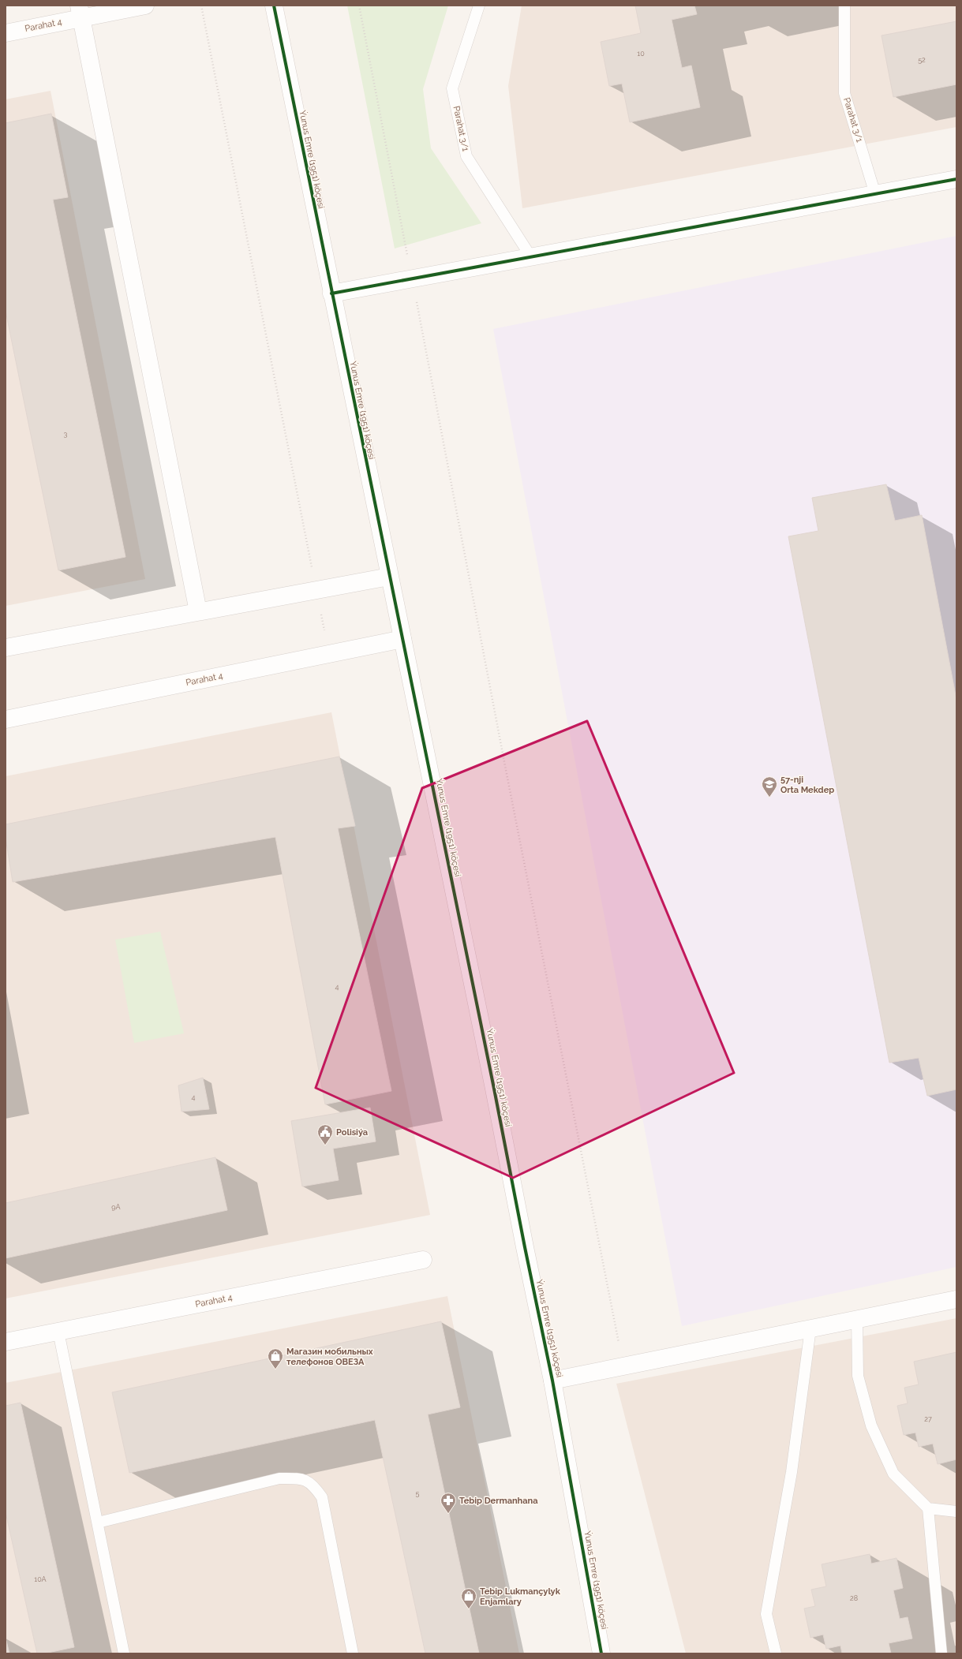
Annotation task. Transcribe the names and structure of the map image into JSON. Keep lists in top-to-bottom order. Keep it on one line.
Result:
{"streets":{"street":["Parahat 4","Ýunus Emre (1951) köçesi"],"lane":["Parahat 3/1"]},"crossings":[["Parahat 4","Ýunus Emre (1951) köçesi"]],"places":{"school or university":["57-nji Orta Mekdep"],"public building":["Polisiýa"],"shop":["Магазин мобильных телефонов ОВЕЗА","Tebip Lukmançylyk Enjamlary"],"pharmacy":["Tebip Dermanhana"]},"house_numbers":["10","52","3","4","4","9A","27","5","10A","28"]}
